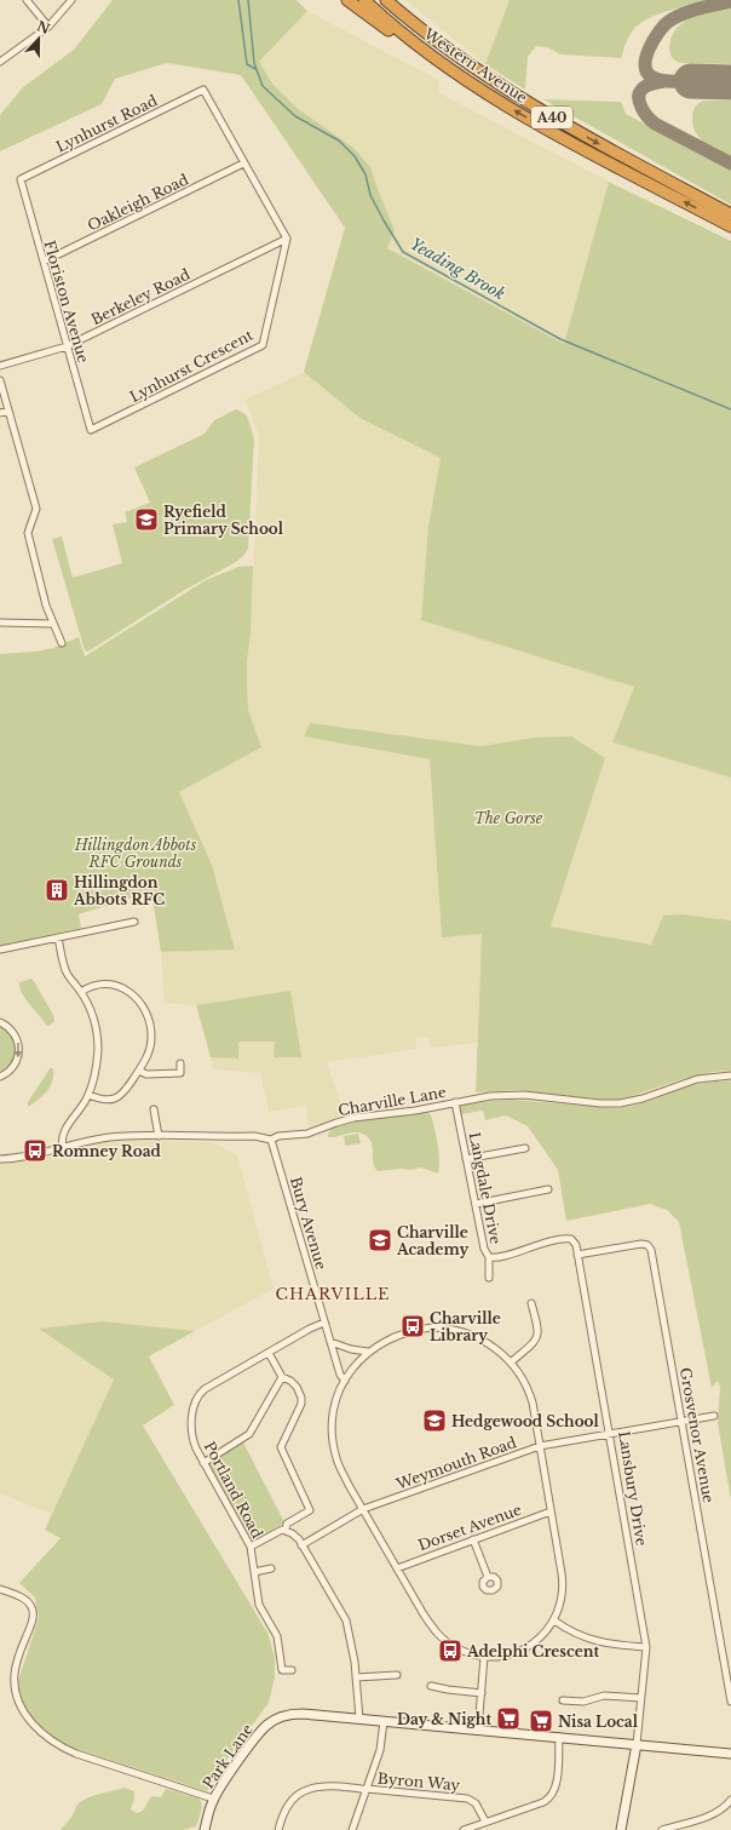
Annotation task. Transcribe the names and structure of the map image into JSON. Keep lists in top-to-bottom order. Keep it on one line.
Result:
{"streets":{"highway":["Western Avenue","A40"],"street":["Lynhurst Road","Oakleigh Road","Berkeley Road","Floriston Avenue","Lynhurst Crescent","Charville Lane","Langdale Drive","Bury Avenue","Grosvenor Avenue","Weymouth Road","Lansbury Drive","Portland Road","Dorset Avenue","Park Lane","Byron Way"]},"crossings":[["Lynhurst Road","Oakleigh Road"],["Lynhurst Road","Floriston Avenue"],["Oakleigh Road","Floriston Avenue"],["Berkeley Road","Floriston Avenue"],["Berkeley Road","Lynhurst Crescent"],["Floriston Avenue","Lynhurst Crescent"],["Charville Lane","Langdale Drive"],["Charville Lane","Bury Avenue"],["Langdale Drive","Lansbury Drive"],["Bury Avenue","Portland Road"],["Grosvenor Avenue","Weymouth Road"],["Grosvenor Avenue","Lansbury Drive"],["Weymouth Road","Lansbury Drive"]],"districts":["CHARVILLE"],"water":["Yeading Brook"],"parks":["The Gorse","Hillingdon Abbots RFC Grounds"],"places":{"school or university":["Ryefield Primary School","Charville Academy","Hedgewood School"],"building":["Hillingdon Abbots RFC"],"bus stop":["Romney Road","Charville Library","Adelphi Crescent"],"supermarket":["Day & Night","Nisa Local"]},"north":"top"}
